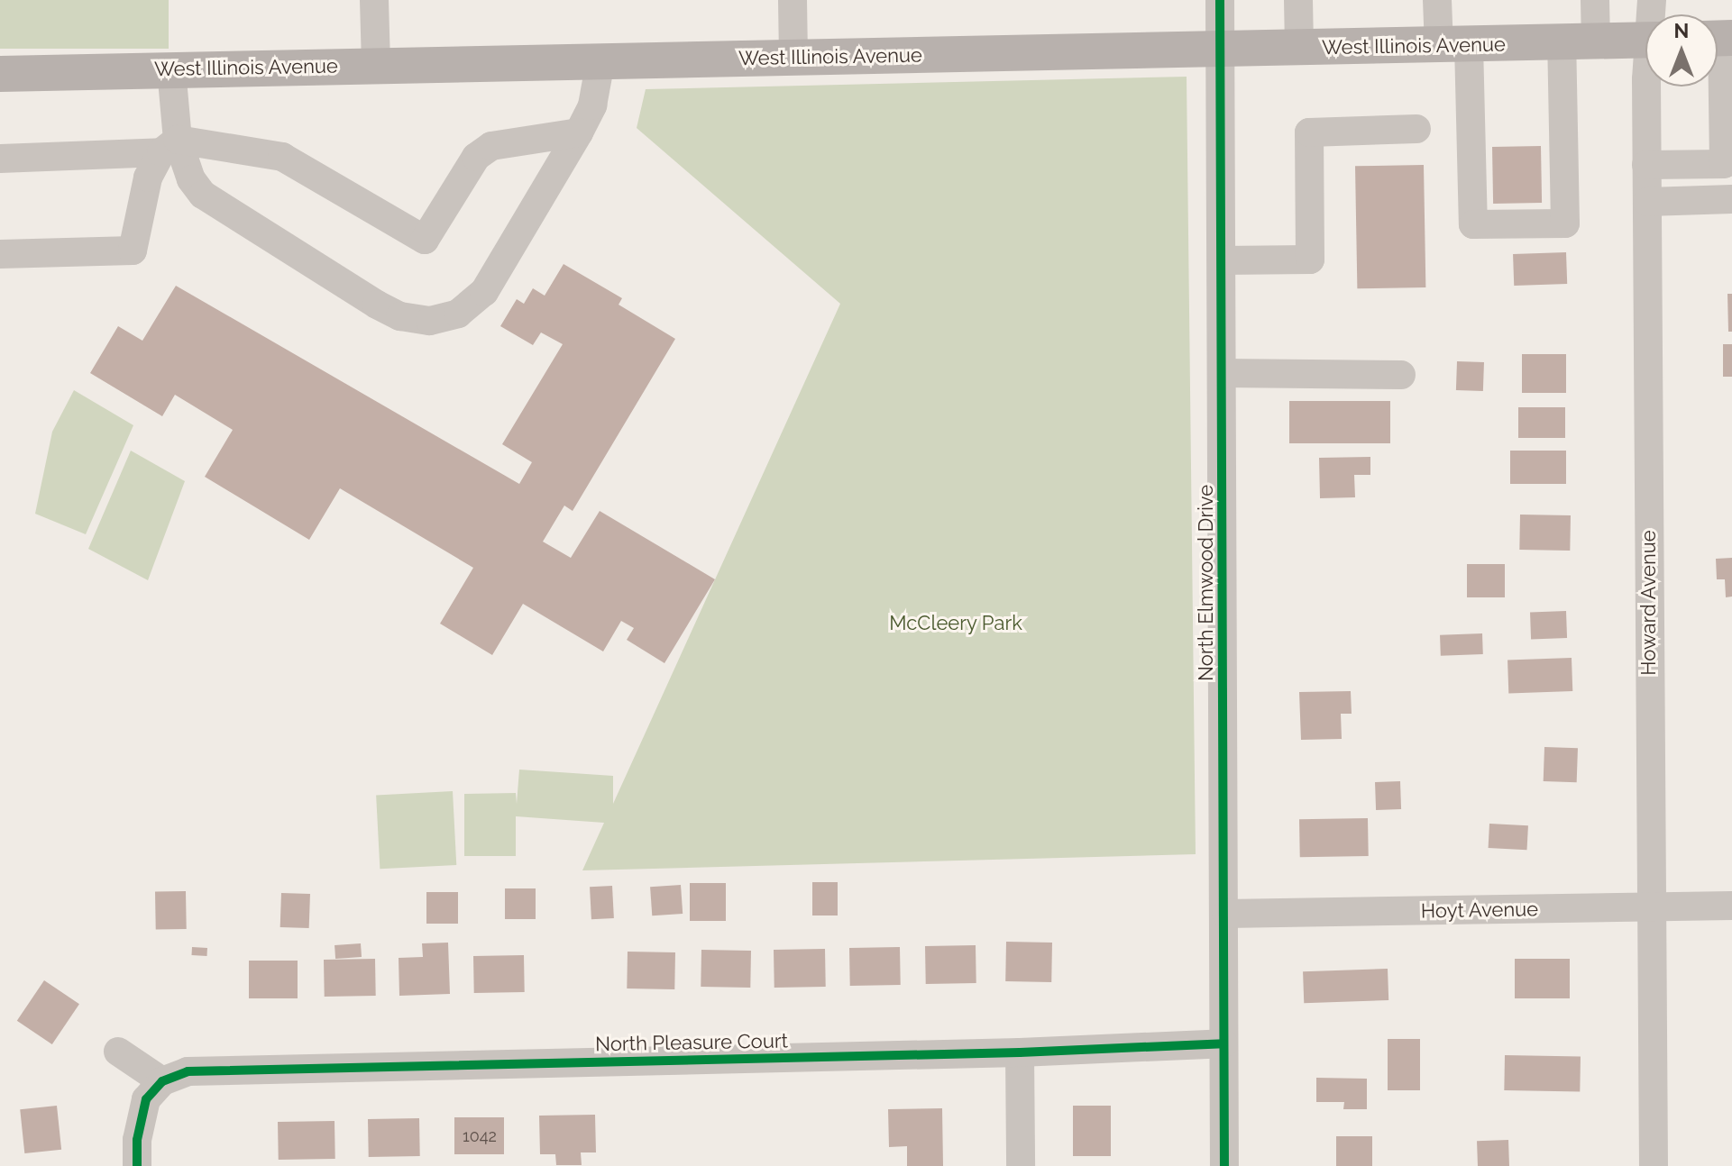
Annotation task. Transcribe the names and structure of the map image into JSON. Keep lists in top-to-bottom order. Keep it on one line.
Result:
{"streets":{"main road":["West Illinois Avenue"],"street":["North Elmwood Drive","Howard Avenue","Hoyt Avenue","North Pleasure Court"]},"crossings":[["West Illinois Avenue","North Elmwood Drive"],["North Elmwood Drive","Hoyt Avenue"],["North Elmwood Drive","North Pleasure Court"],["Howard Avenue","Hoyt Avenue"]],"parks":["McCleery Park"],"house_numbers":["1042"],"north":"top"}
